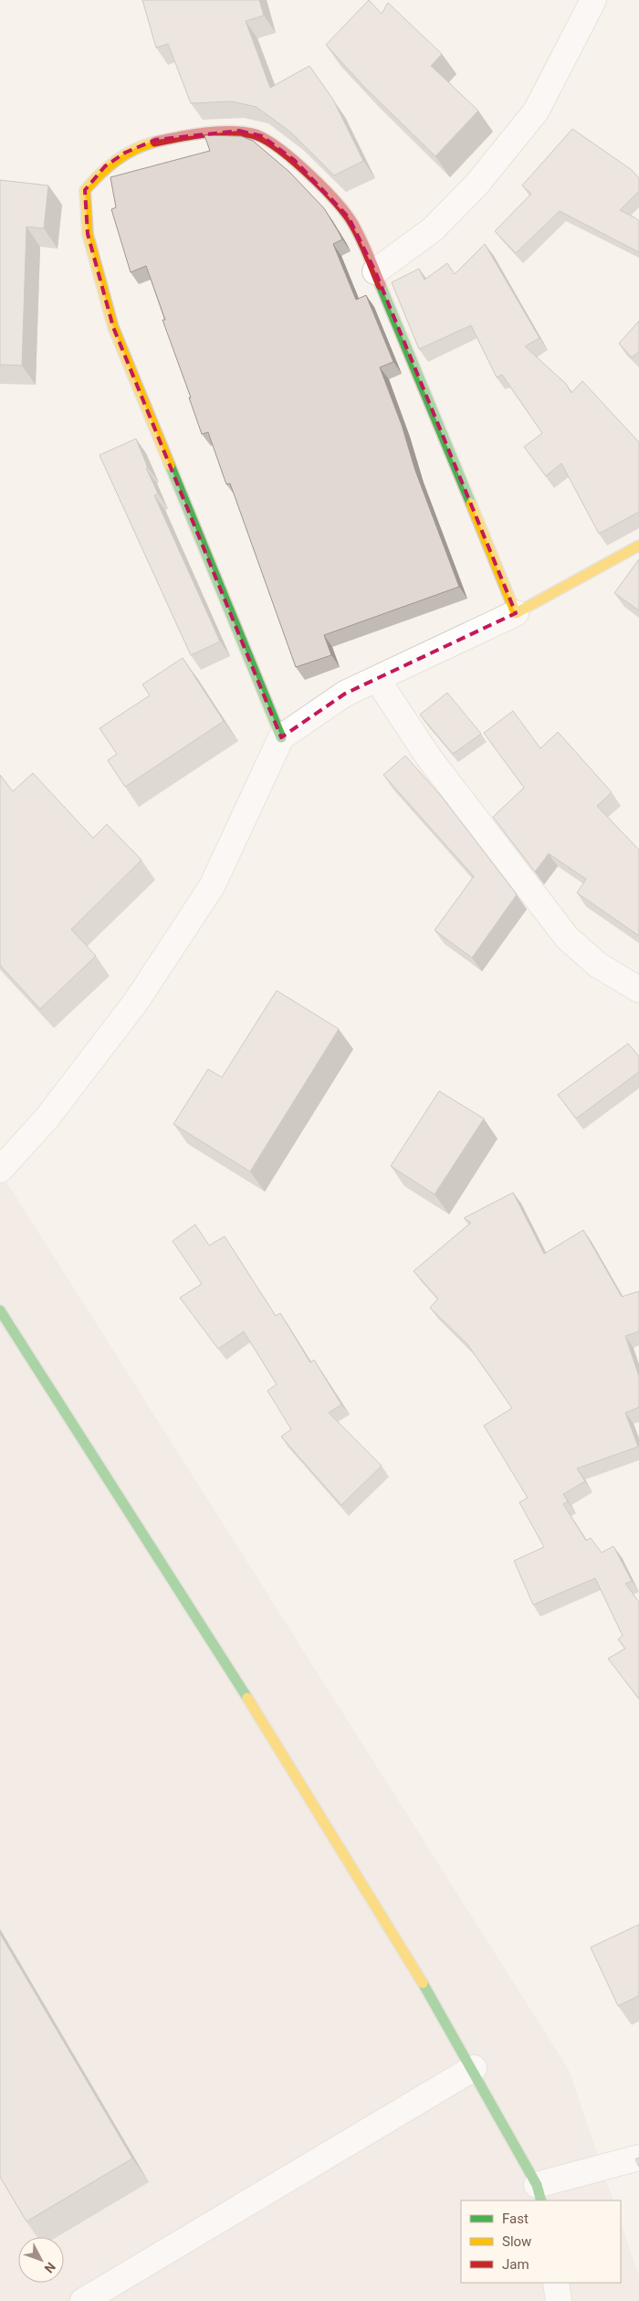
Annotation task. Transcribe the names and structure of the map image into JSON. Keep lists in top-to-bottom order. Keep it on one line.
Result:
{"legend":["Fast","Slow","Jam"],"north":"bottom right"}
